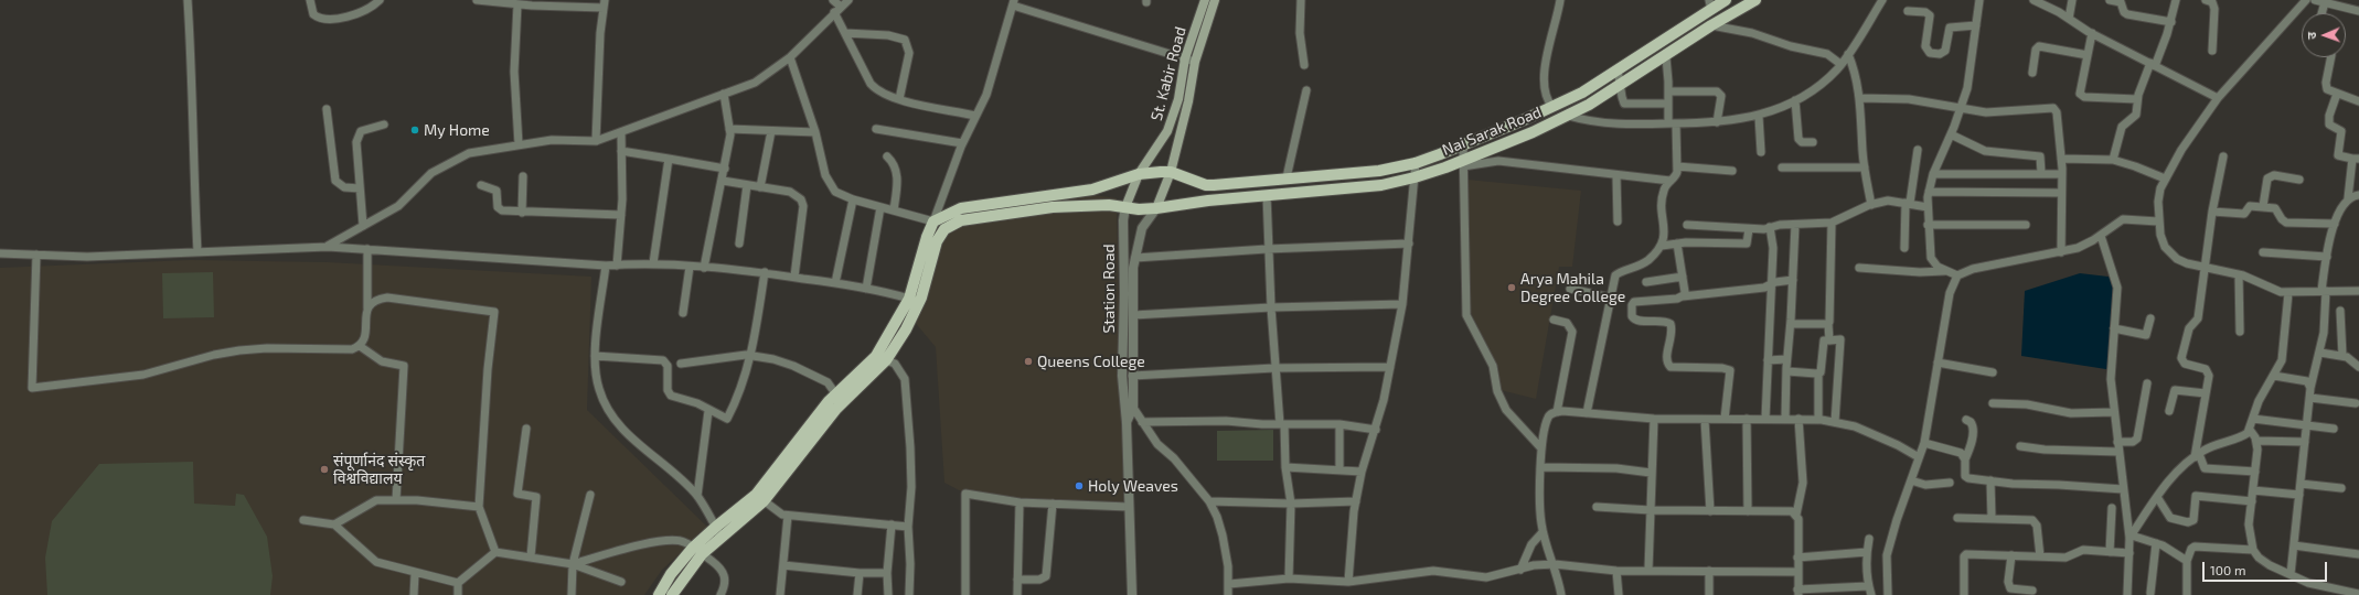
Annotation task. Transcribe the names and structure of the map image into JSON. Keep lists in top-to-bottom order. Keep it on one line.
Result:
{"streets":{"main road":["St. Kabir Road","Nai Sarak Road"],"street":["Station Road"]},"crossings":[["St. Kabir Road","Nai Sarak Road"],["St. Kabir Road","Station Road"],["Nai Sarak Road","Station Road"]],"places":["My Home","Arya Mahila Degree College","Queens College","संपूर्णानंद संस्कृत विश्वविद्यालय","Holy Weaves"],"scale_bar":"100 m","north":"left"}
